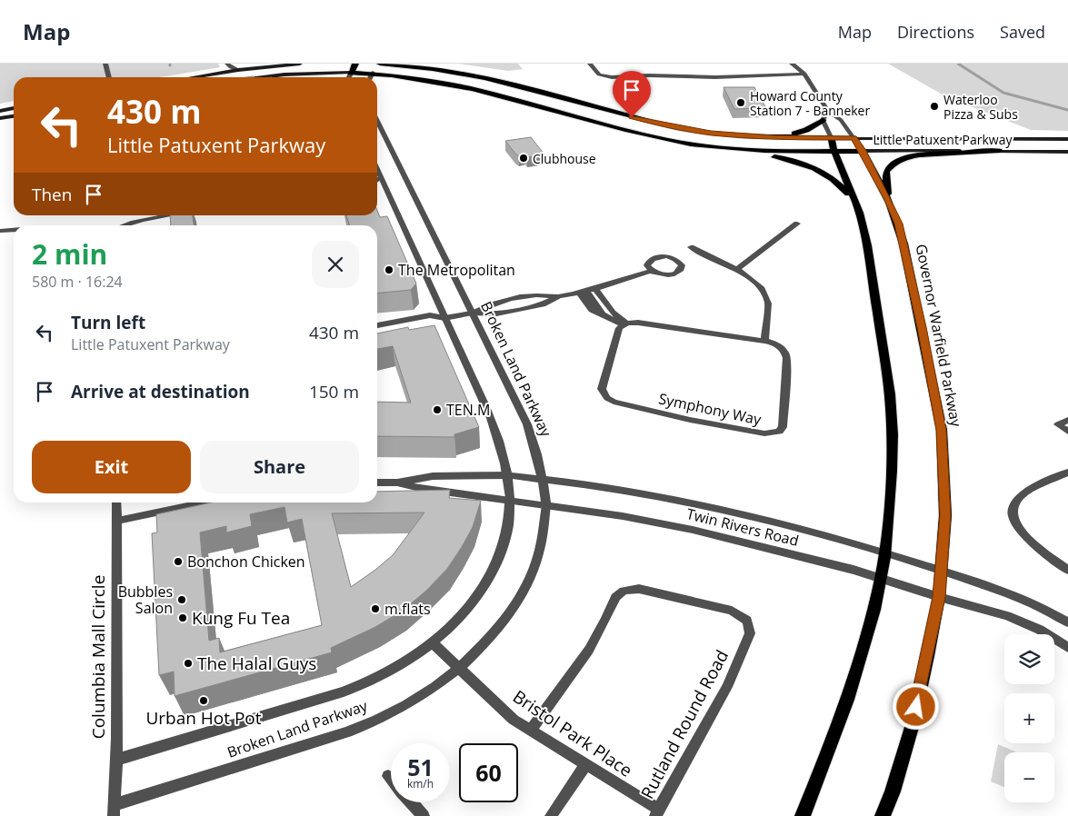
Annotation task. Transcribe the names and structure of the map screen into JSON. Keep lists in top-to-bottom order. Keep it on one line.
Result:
{"streets":{"main road":["Little Patuxent Parkway","Governor Warfield Parkway"],"street":["Broken Land Parkway","Symphony Way","Twin Rivers Road","Columbia Mall Circle","Rutland Round Road","Bristol Park Place"]},"crossings":[["Little Patuxent Parkway","Governor Warfield Parkway"],["Governor Warfield Parkway","Twin Rivers Road"],["Broken Land Parkway","Twin Rivers Road"],["Broken Land Parkway","Columbia Mall Circle"],["Broken Land Parkway","Bristol Park Place"],["Rutland Round Road","Bristol Park Place"]],"places":["Howard County Station 7 - Banneker","Waterloo Pizza & Subs","Clubhouse","The Metropolitan","TEN.M","Bonchon Chicken","Bubbles Salon","m.flats","Kung Fu Tea","The Halal Guys","Urban Hot Pot"],"page":{"header":"Map","nav":["Map","Directions","Saved"],"turn":["430 m","Little Patuxent Parkway"],"then":"Then","heading":["2 min","580 m · 16:24"],"list":[{"name":"Turn left","note":"Little Patuxent Parkway","value":"430 m"},{"name":"Arrive at destination","value":"150 m"}],"buttons":["Exit","Share"],"map_buttons":["+","−"],"speed":"51 km/h","limit":"60"}}
